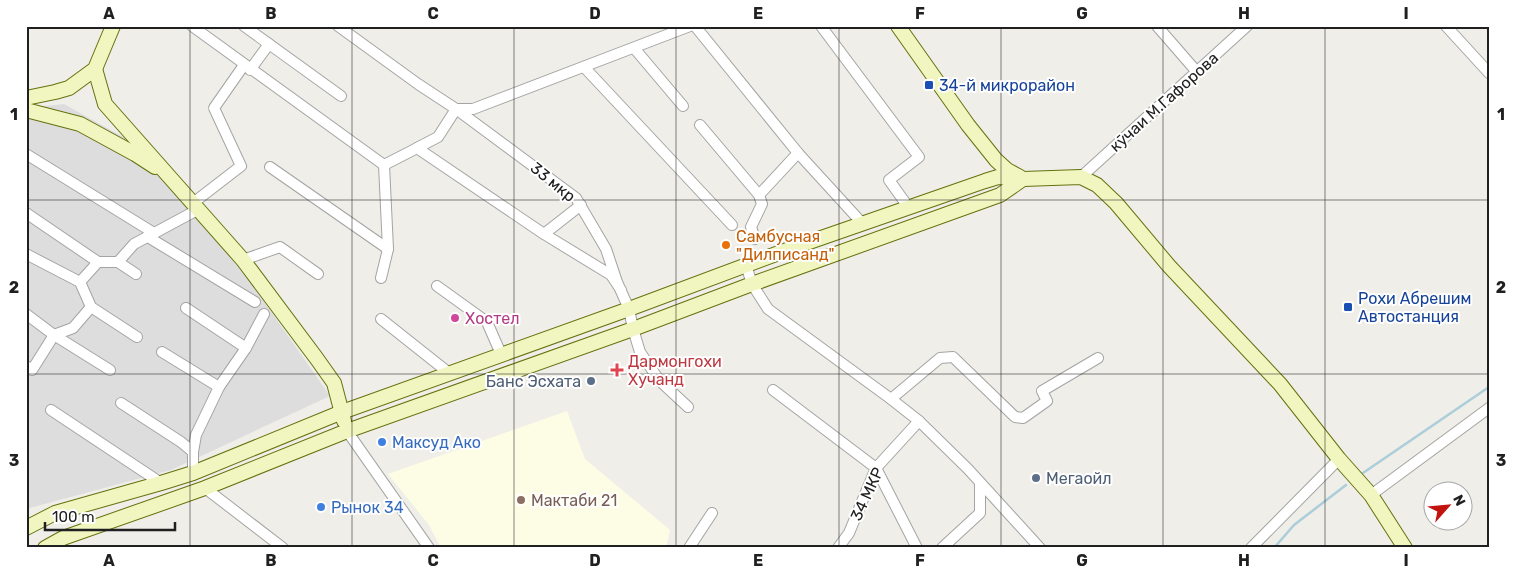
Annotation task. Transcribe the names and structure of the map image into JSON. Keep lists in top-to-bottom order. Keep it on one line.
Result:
{"streets":{"street":["кӯчаи М.Гафорова","33 мкр","34 МКР"]},"places":{"transit":["34-й микрорайон","Рохи Абрешим Автостанция"],"other":["Самбусная \"Дилписанд\"","Хостел","Банс Эсхата","Максуд Ако","Мегаойл","Мактаби 21","Рынок 34"],"health":["Дармонгохи Хучанд"]},"scale_bar":"100 m","north":"top right","grid":{"columns":["A","B","C","D","E","F","G","H","I"],"rows":["1","2","3"]}}
